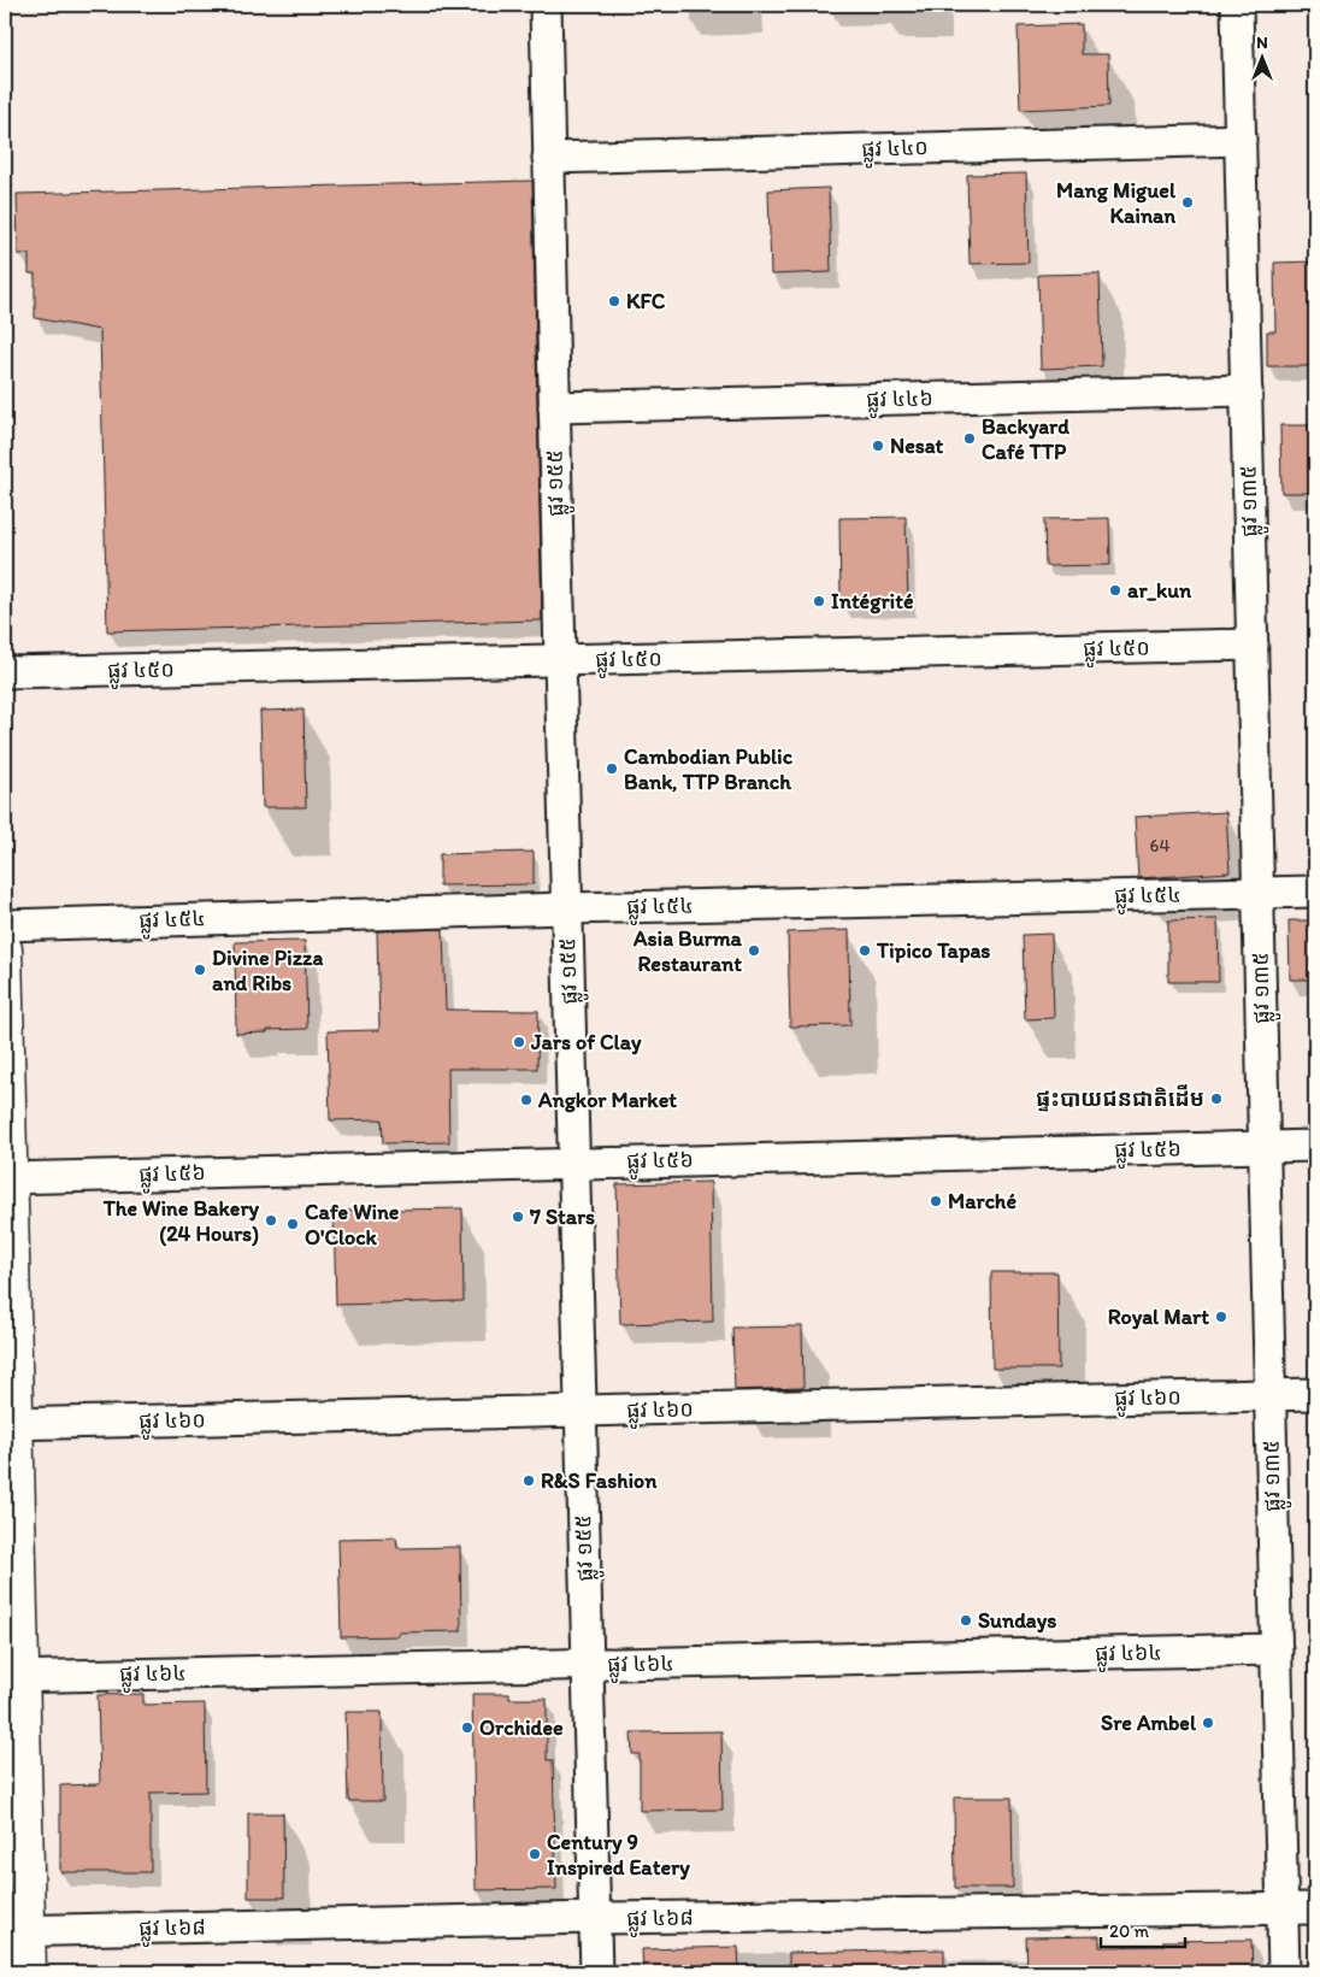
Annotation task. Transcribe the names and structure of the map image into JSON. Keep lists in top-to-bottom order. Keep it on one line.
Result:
{"streets":{"street":["ផ្លូវ ៤៤០","ផ្លូវ ៤៤៦","ផ្លូវ ១៥៥","ផ្លូវ ១៣៥","ផ្លូវ ៤៥០","ផ្លូវ ៤៥៤","ផ្លូវ ៤៥៦","ផ្លូវ ៤៦០","ផ្លូវ ៤៦៤","ផ្លូវ ៤៦៨"]},"crossings":[["ផ្លូវ ៤៤០","ផ្លូវ ១៥៥"],["ផ្លូវ ៤៤០","ផ្លូវ ១៣៥"],["ផ្លូវ ៤៤៦","ផ្លូវ ១៥៥"],["ផ្លូវ ៤៤៦","ផ្លូវ ១៣៥"],["ផ្លូវ ១៥៥","ផ្លូវ ៤៥០"],["ផ្លូវ ១៥៥","ផ្លូវ ៤៥៤"],["ផ្លូវ ១៥៥","ផ្លូវ ៤៥៦"],["ផ្លូវ ១៥៥","ផ្លូវ ៤៦០"],["ផ្លូវ ១៥៥","ផ្លូវ ៤៦៤"],["ផ្លូវ ១៥៥","ផ្លូវ ៤៦៨"],["ផ្លូវ ១៣៥","ផ្លូវ ៤៥០"],["ផ្លូវ ១៣៥","ផ្លូវ ៤៥៤"],["ផ្លូវ ១៣៥","ផ្លូវ ៤៥៦"],["ផ្លូវ ១៣៥","ផ្លូវ ៤៦០"],["ផ្លូវ ១៣៥","ផ្លូវ ៤៦៤"],["ផ្លូវ ១៣៥","ផ្លូវ ៤៦៨"]],"places":["Mang Miguel Kainan","KFC","Backyard Café TTP","Nesat","ar_kun","Intégrité","Cambodian Public Bank, TTP Branch","Asia Burma Restaurant","Tipico Tapas","Divine Pizza and Ribs","Jars of Clay","ផ្ទះបាយជនជាតិដើម","Angkor Market","Marché","7 Stars","The Wine Bakery (24 Hours)","Cafe Wine O'Clock","Royal Mart","R&S Fashion","Sundays","Sre Ambel","Orchidee","Century 9 Inspired Eatery"],"house_numbers":["64"],"scale_bar":"20 m","north":"top"}
